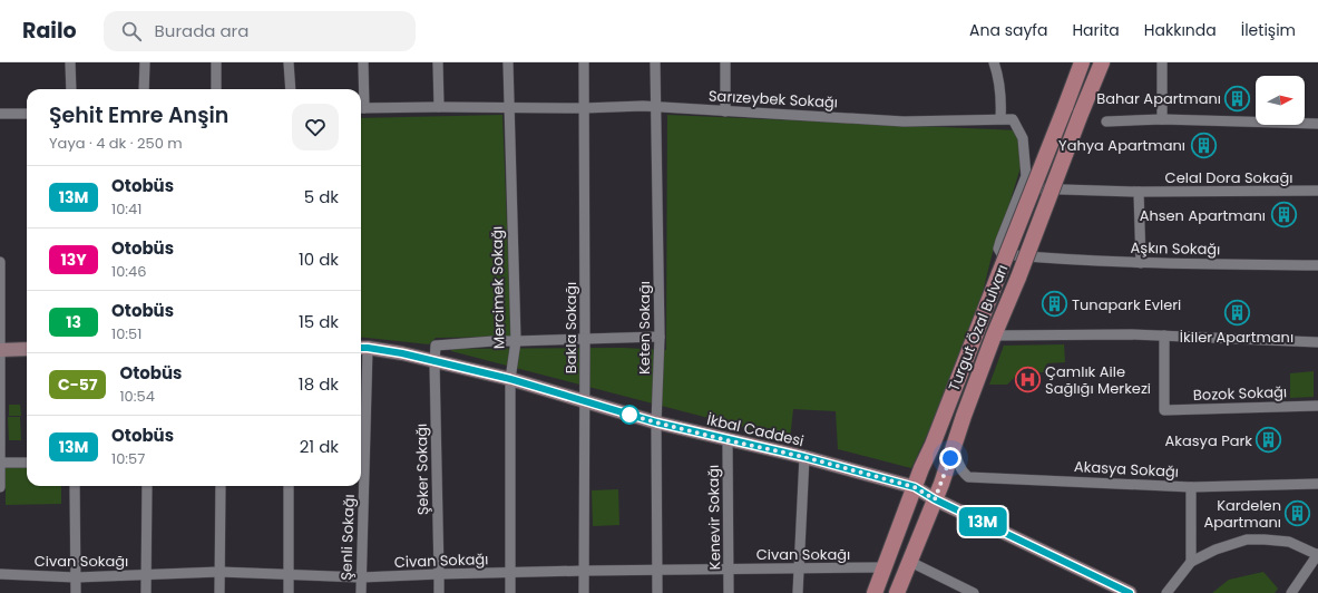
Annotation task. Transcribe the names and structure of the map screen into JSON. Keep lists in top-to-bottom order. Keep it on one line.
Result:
{"streets":{"main road":["Turgut Özal Bulvarı","İkbal Caddesi"],"street":["Sarızeybek Sokağı","Celal Dora Sokağı","Aşkın Sokağı","Mercimek Sokağı","Bakla Sokağı","Keten Sokağı","Bozok Sokağı","Şeker Sokağı","Akasya Sokağı","Kenevir Sokağı","Şenli Sokağı","Civan Sokağı"]},"crossings":[["Sarızeybek Sokağı","Celal Dora Sokağı"],["Sarızeybek Sokağı","Aşkın Sokağı"],["Sarızeybek Sokağı","Mercimek Sokağı"],["Sarızeybek Sokağı","Bakla Sokağı"],["Sarızeybek Sokağı","Keten Sokağı"],["Mercimek Sokağı","İkbal Caddesi"],["Mercimek Sokağı","Şeker Sokağı"],["Mercimek Sokağı","Civan Sokağı"],["Bakla Sokağı","İkbal Caddesi"],["Bakla Sokağı","Civan Sokağı"],["Keten Sokağı","İkbal Caddesi"],["Keten Sokağı","Civan Sokağı"],["Turgut Özal Bulvarı","İkbal Caddesi"],["Turgut Özal Bulvarı","Akasya Sokağı"],["Turgut Özal Bulvarı","Civan Sokağı"],["İkbal Caddesi","Şeker Sokağı"],["İkbal Caddesi","Kenevir Sokağı"],["İkbal Caddesi","Şenli Sokağı"],["Şeker Sokağı","Civan Sokağı"],["Kenevir Sokağı","Civan Sokağı"],["Şenli Sokağı","Civan Sokağı"]],"places":{"building":["Bahar Apartmanı","Yahya Apartmanı","Ahsen Apartmanı","Tunapark Evleri","İkiler Apartmanı","Akasya Park","Kardelen Apartmanı"],"hospital":["Çamlık Aile Sağlığı Merkezi"]},"lines":["bus line 13M"],"north":"right","page":{"header":"Railo","search":"Burada ara","nav":["Ana sayfa","Harita","Hakkında","İletişim"],"on_map":"13M","heading":["Şehit Emre Anşin","Yaya · 4 dk · 250 m"],"list":[{"mark":"13M","name":"Otobüs","note":"10:41","value":"5 dk"},{"mark":"13Y","name":"Otobüs","note":"10:46","value":"10 dk"},{"mark":"13","name":"Otobüs","note":"10:51","value":"15 dk"},{"mark":"C-57","name":"Otobüs","note":"10:54","value":"18 dk"},{"mark":"13M","name":"Otobüs","note":"10:57","value":"21 dk"}]}}
